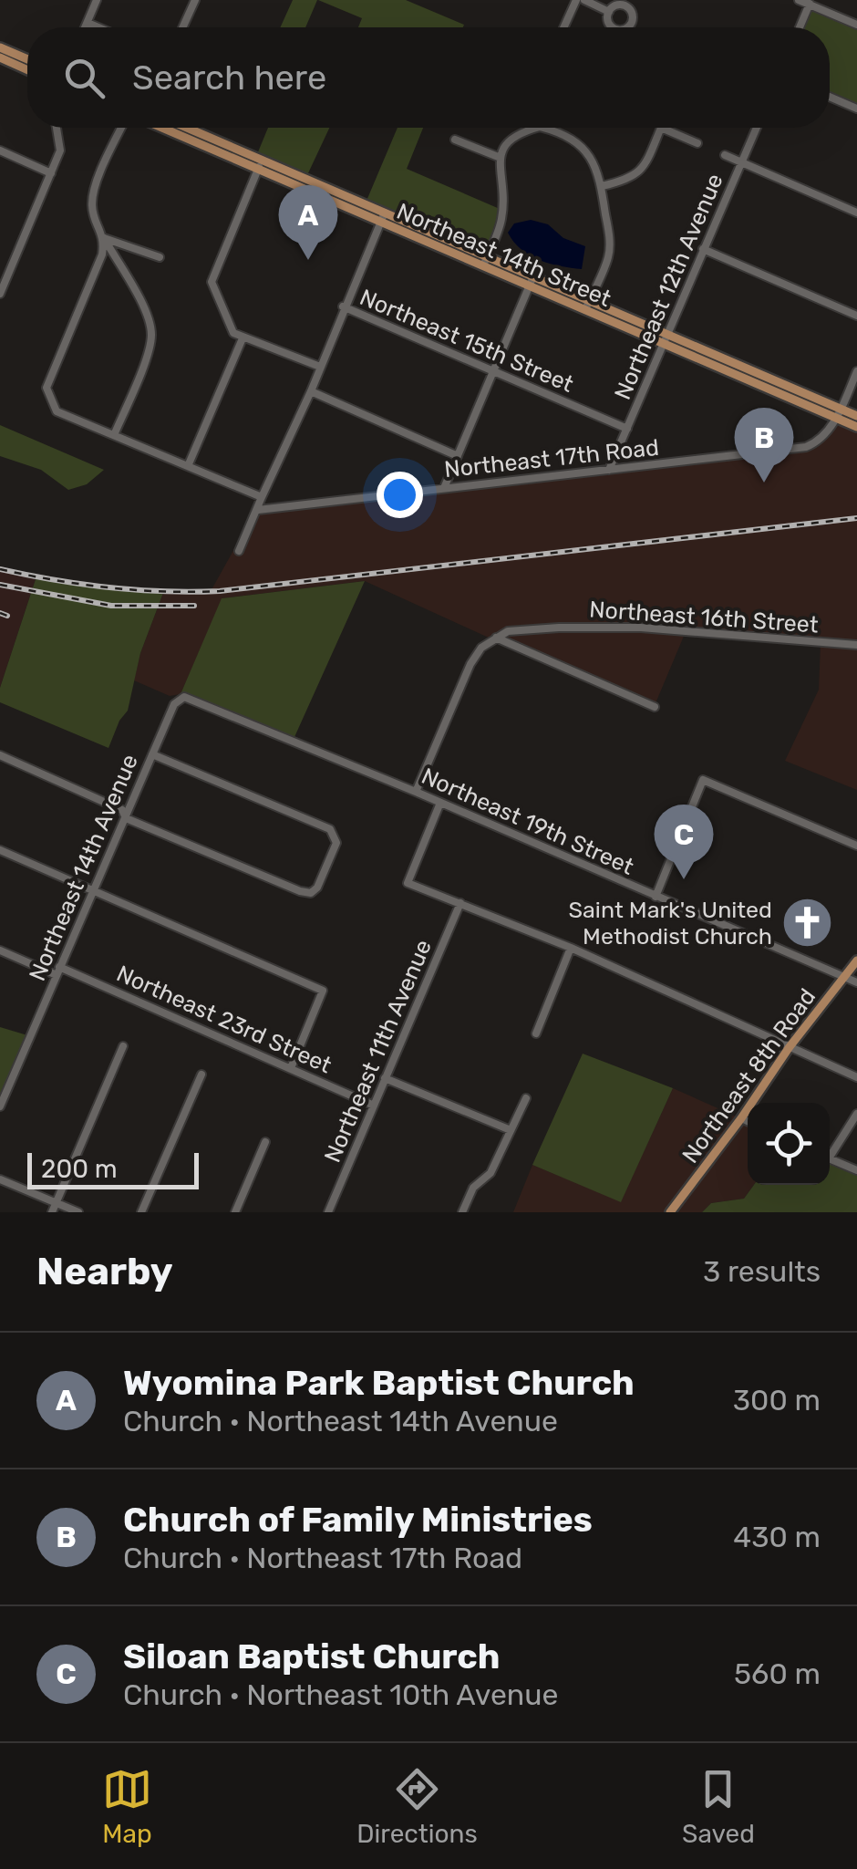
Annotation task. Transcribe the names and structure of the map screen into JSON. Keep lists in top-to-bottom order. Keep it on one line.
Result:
{"streets":{"main road":["Northeast 14th Street","Northeast 8th Road"],"street":["Northeast 12th Avenue","Northeast 15th Street","Northeast 17th Road","Northeast 16th Street","Northeast 19th Street","Northeast 14th Avenue","Northeast 23rd Street","Northeast 11th Avenue"]},"crossings":[["Northeast 14th Street","Northeast 12th Avenue"],["Northeast 14th Street","Northeast 17th Road"],["Northeast 12th Avenue","Northeast 15th Street"],["Northeast 12th Avenue","Northeast 17th Road"],["Northeast 19th Street","Northeast 14th Avenue"],["Northeast 19th Street","Northeast 8th Road"],["Northeast 14th Avenue","Northeast 23rd Street"],["Northeast 23rd Street","Northeast 11th Avenue"]],"places":{"church":["Saint Mark's United Methodist Church"]},"scale_bar":"200 m","page":{"search":"Search here","pins":["A","B","C"],"scale":"200 m","heading":["Nearby","3 results"],"list":[{"mark":"A","name":"Wyomina Park Baptist Church","note":"Church · Northeast 14th Avenue","value":"300 m"},{"mark":"B","name":"Church of Family Ministries","note":"Church · Northeast 17th Road","value":"430 m"},{"mark":"C","name":"Siloan Baptist Church","note":"Church · Northeast 10th Avenue","value":"560 m"}],"nav":["Map","Directions","Saved"]}}
